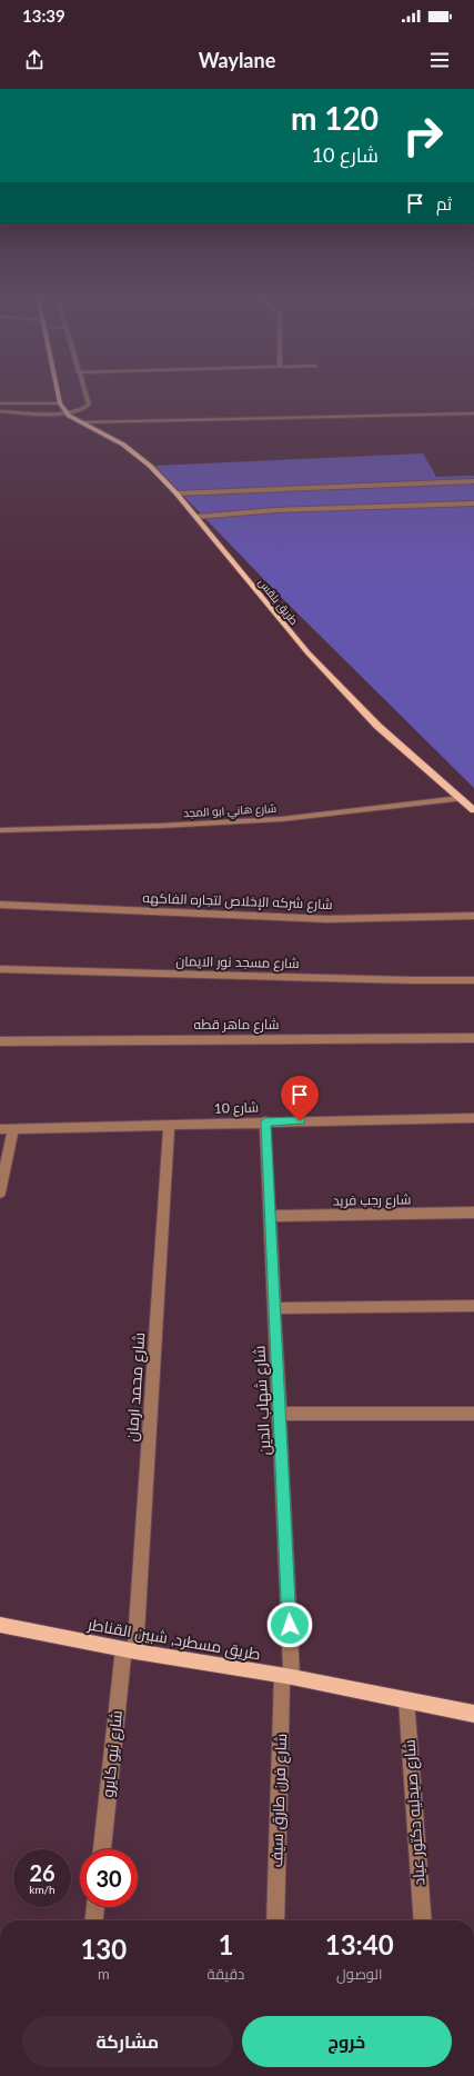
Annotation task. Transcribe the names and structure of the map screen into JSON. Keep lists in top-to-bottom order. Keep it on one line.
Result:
{"streets":{"main road":["طريق بلقس","طريق مسطرد, شبين القناطر"],"street":["شارع هاني ابو المجد","شارع شركه الإخلاص لتجاره الفاكهه","شارع مسجد نور الايمان","شارع ماهر قطه","شارع 10","شارع رجب فريد","شارع محمد ارمان","شارع شهاب الدين","شارع نيو كايرو","شارع فرن طارق سيف","شارع صيدليه دكتور عياد"]},"crossings":[["طريق بلقس","شارع هاني ابو المجد"],["شارع 10","شارع محمد ارمان"],["شارع 10","شارع شهاب الدين"],["شارع رجب فريد","شارع شهاب الدين"],["شارع محمد ارمان","طريق مسطرد, شبين القناطر"],["شارع محمد ارمان","شارع نيو كايرو"],["شارع شهاب الدين","طريق مسطرد, شبين القناطر"],["شارع شهاب الدين","شارع فرن طارق سيف"],["طريق مسطرد, شبين القناطر","شارع نيو كايرو"],["طريق مسطرد, شبين القناطر","شارع فرن طارق سيف"],["طريق مسطرد, شبين القناطر","شارع صيدليه دكتور عياد"]],"page":{"status":"13:39","header":"Waylane","turn":["120 m","شارع 10"],"then":"ثم","speed":"26 km/h","limit":"30","eta":["13:40","الوصول","1","دقيقة","130","m"],"buttons":["خروج","مشاركة"]}}
